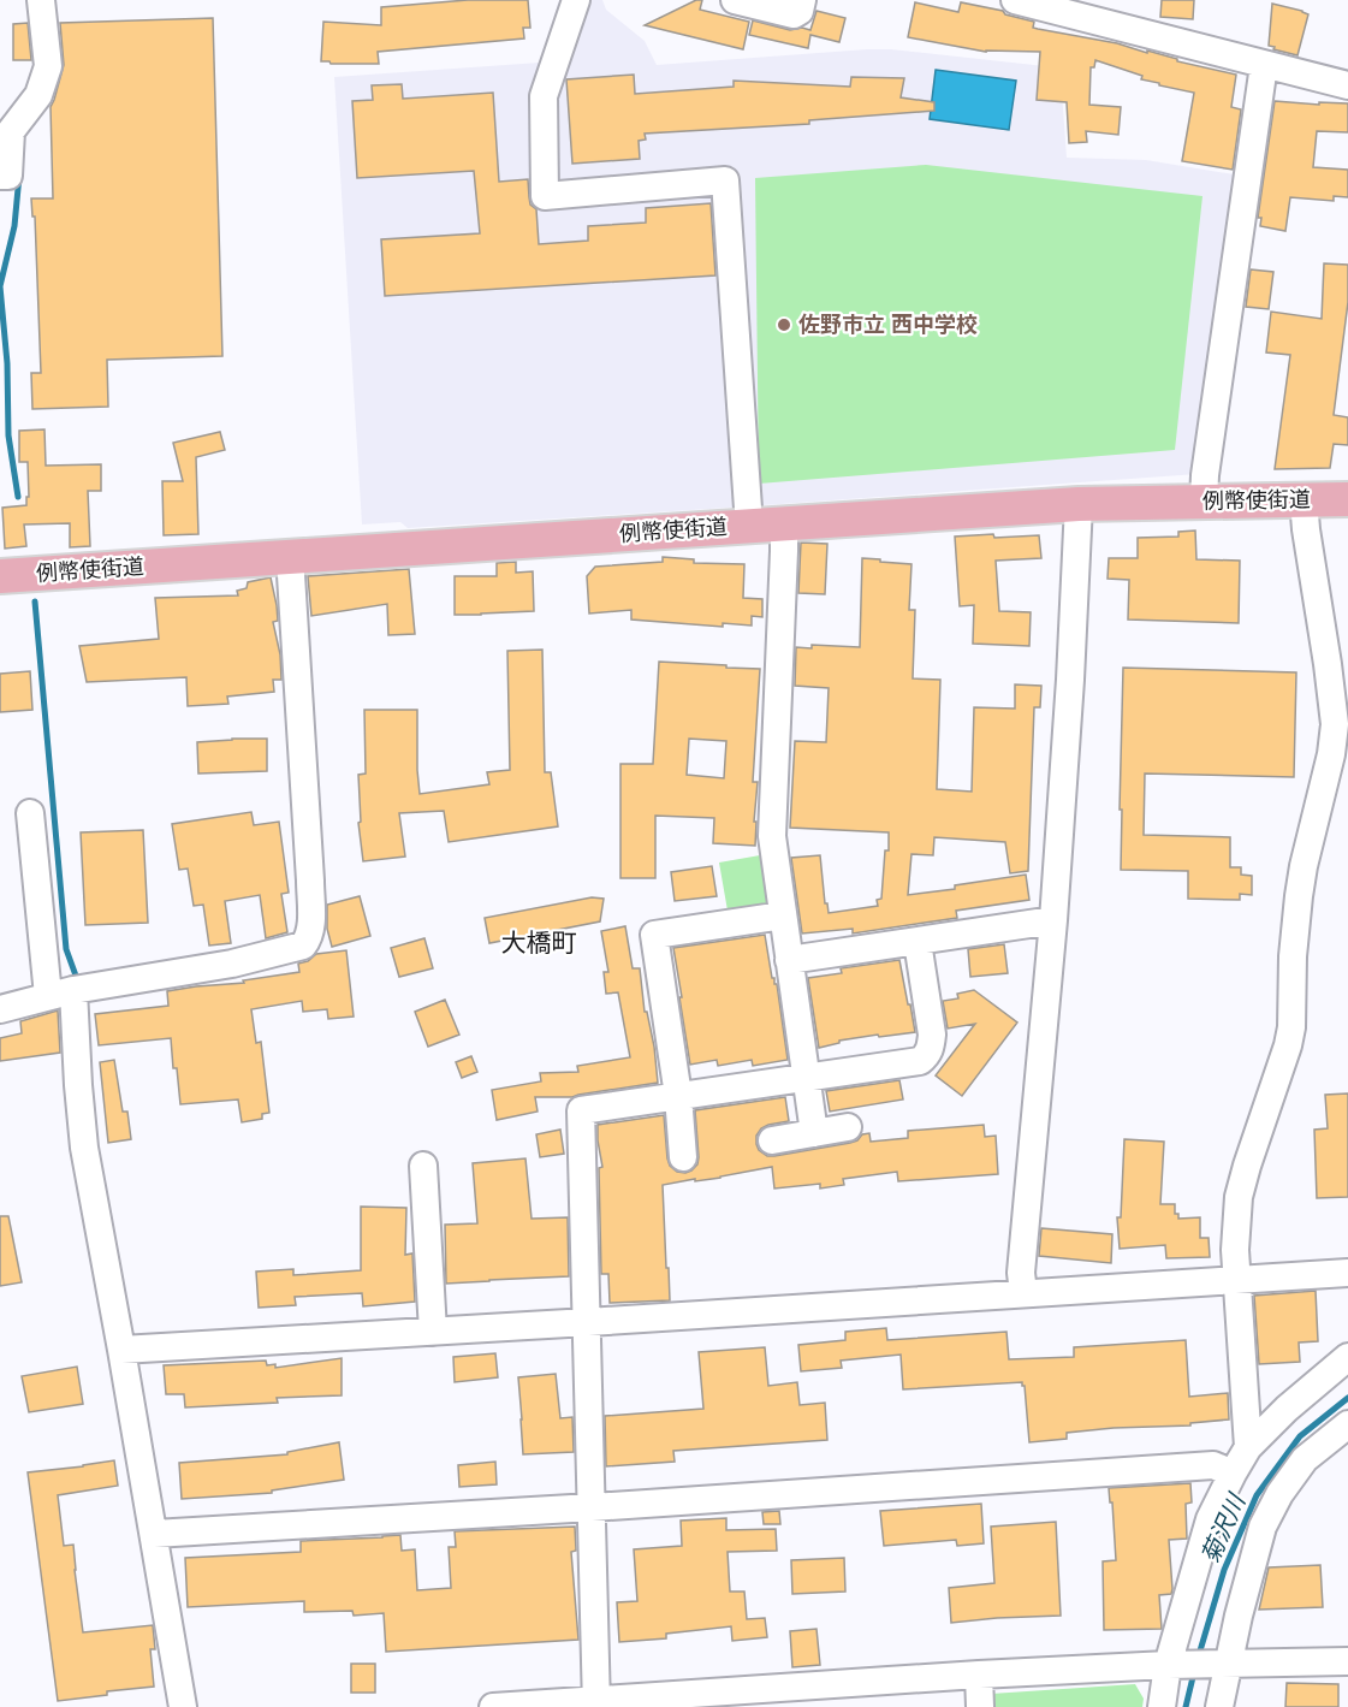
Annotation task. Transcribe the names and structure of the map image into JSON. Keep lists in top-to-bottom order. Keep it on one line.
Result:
{"streets":{"main road":["例幣使街道"]},"districts":["大橋町"],"water":["菊沢川"],"places":["佐野市立 西中学校"]}
